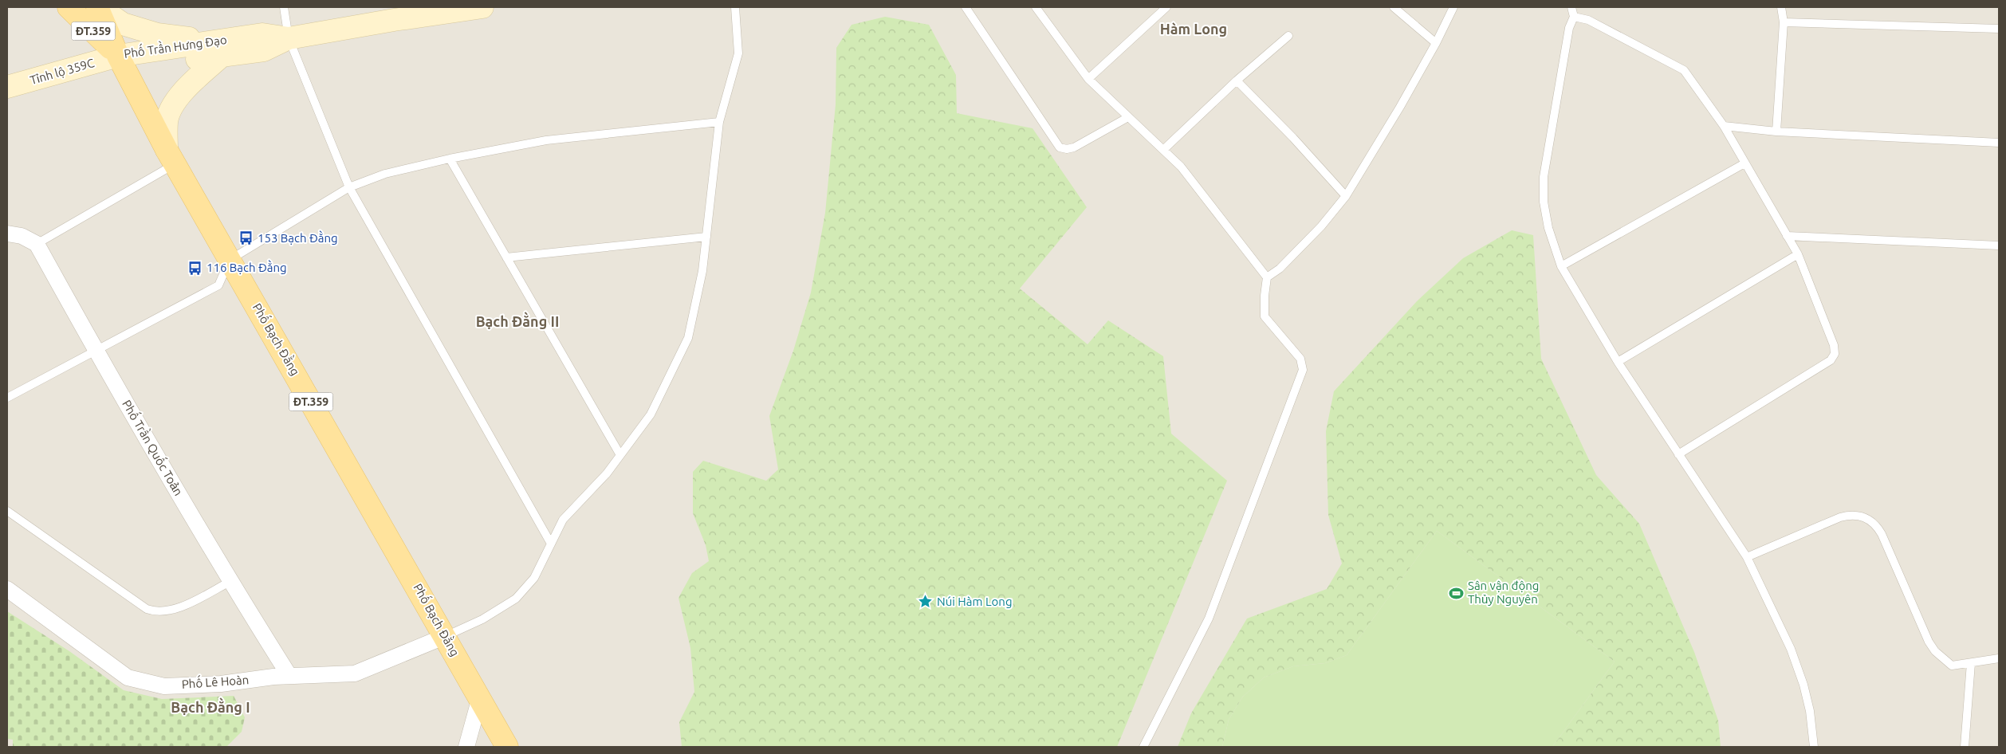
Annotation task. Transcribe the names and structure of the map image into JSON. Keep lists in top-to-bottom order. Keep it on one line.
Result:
{"streets":{"main road":["ĐT.359","Phố Bạch Đằng"],"street":["Phố Trần Hưng Đạo","Tỉnh lộ 359C","Phố Trần Quốc Toản","Phố Lê Hoàn"]},"crossings":[["ĐT.359","Phố Trần Hưng Đạo"],["ĐT.359","Tỉnh lộ 359C"],["ĐT.359","Phố Bạch Đằng"],["Phố Trần Hưng Đạo","Tỉnh lộ 359C"],["Phố Trần Hưng Đạo","Phố Bạch Đằng"],["Tỉnh lộ 359C","Phố Bạch Đằng"],["Phố Bạch Đằng","Phố Lê Hoàn"],["Phố Trần Quốc Toản","Phố Lê Hoàn"]],"districts":["Hàm Long","Bạch Đằng II","Bạch Đằng I"],"places":{"bus stop":["153 Bạch Đằng","116 Bạch Đằng"],"sports":["Sân vận động Thủy Nguyên"],"place":["Núi Hàm Long"]}}
